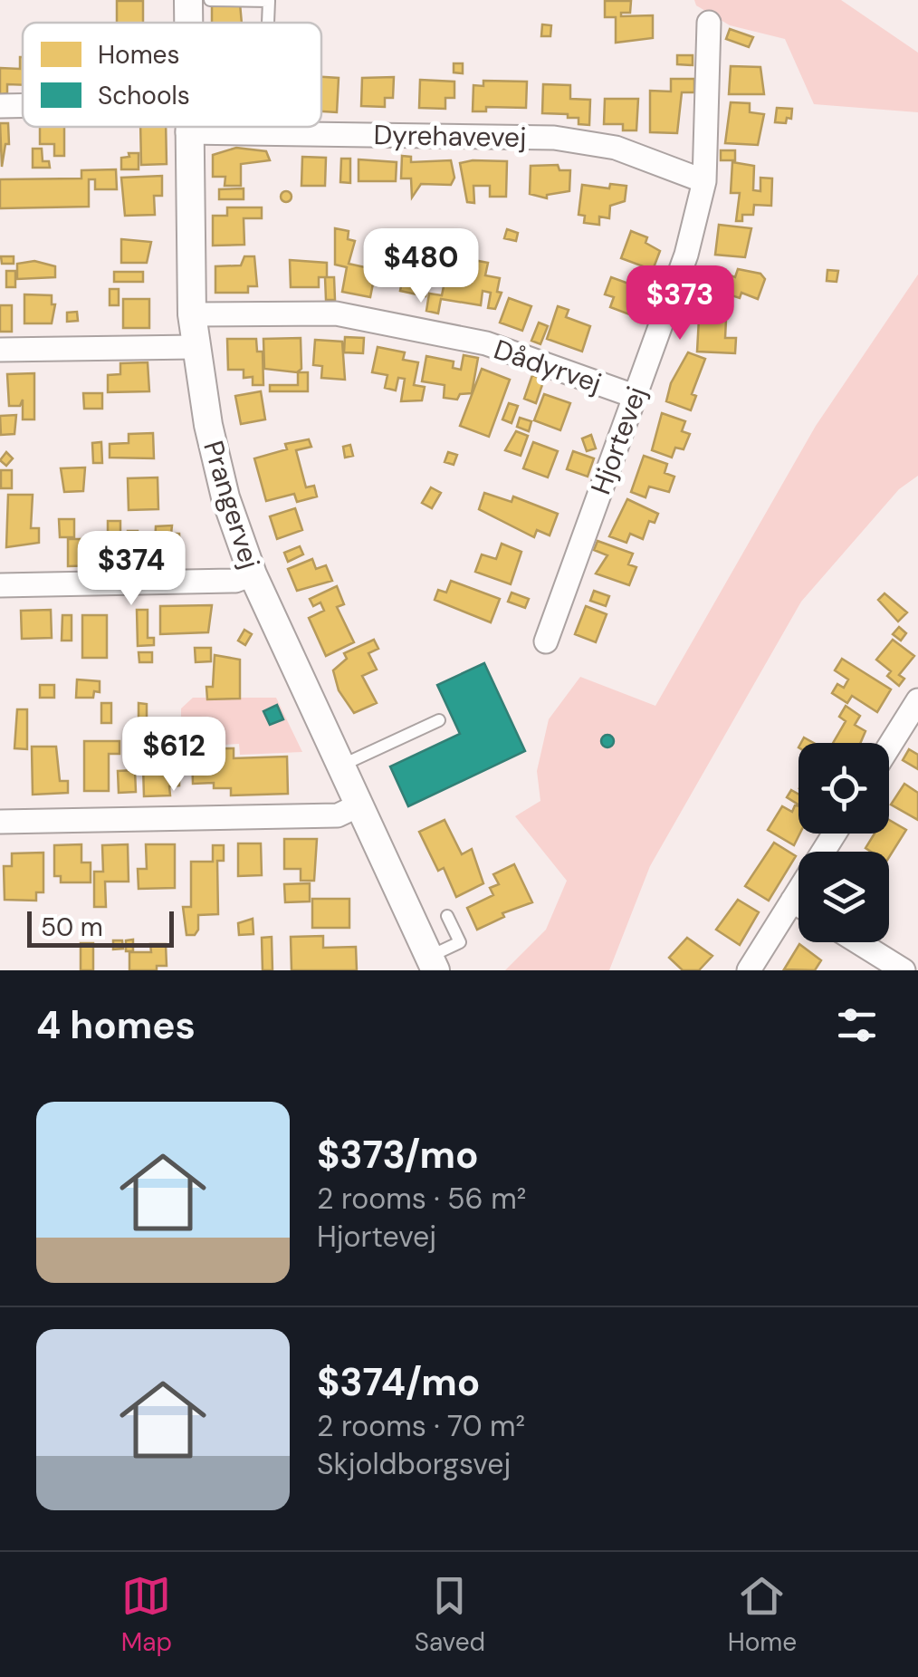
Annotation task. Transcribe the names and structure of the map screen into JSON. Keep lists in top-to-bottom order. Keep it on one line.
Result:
{"streets":{"street":["Dyrehavevej","Dådyrvej","Hjortevej","Prangervej"]},"crossings":[["Dyrehavevej","Hjortevej"],["Dyrehavevej","Prangervej"],["Dådyrvej","Hjortevej"],["Dådyrvej","Prangervej"]],"legend":["Homes","Schools"],"scale_bar":"50 m","page":{"price":["$480","$373","$374","$612"],"scale":"50 m","heading":"4 homes","list":[{"name":"$373/mo","note":"2 rooms · 56 m² · Hjortevej"},{"name":"$374/mo","note":"2 rooms · 70 m² · Skjoldborgsvej"}],"tabs":["Map","Saved","Home"]}}
